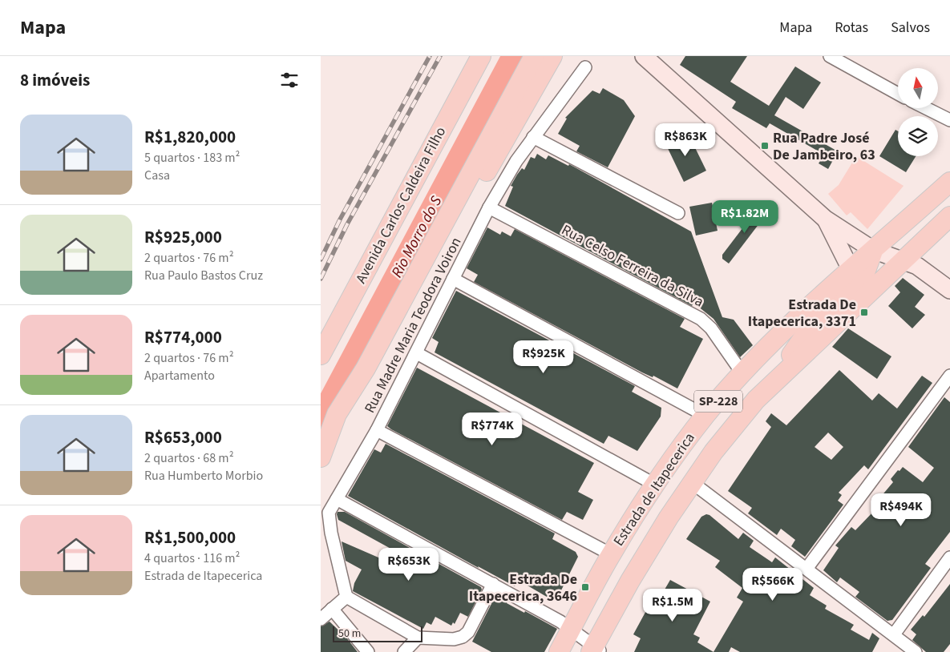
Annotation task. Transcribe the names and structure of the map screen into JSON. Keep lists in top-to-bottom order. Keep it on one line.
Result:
{"streets":{"main road":["Avenida Carlos Caldeira Filho","SP-228","Estrada de Itapecerica"],"street":["Rua Celso Ferreira da Silva","Rua Madre Maria Teodora Voiron"]},"crossings":[["Rua Celso Ferreira da Silva","Rua Madre Maria Teodora Voiron"],["Rua Celso Ferreira da Silva","Estrada de Itapecerica"]],"water":["Rio Morro do S"],"places":{"transit":["Rua Padre José De Jambeiro, 63","Estrada De Itapecerica, 3371","Estrada De Itapecerica, 3646"]},"scale_bar":"50 m","north":"top","page":{"header":"Mapa","nav":["Mapa","Rotas","Salvos"],"heading":"8 imóveis","list":[{"name":"R$1,820,000","note":"5 quartos · 183 m² · Casa"},{"name":"R$925,000","note":"2 quartos · 76 m² · Rua Paulo Bastos Cruz"},{"name":"R$774,000","note":"2 quartos · 76 m² · Apartamento"},{"name":"R$653,000","note":"2 quartos · 68 m² · Rua Humberto Morbio"},{"name":"R$1,500,000","note":"4 quartos · 116 m² · Estrada de Itapecerica"}],"price":["R$863K","R$1.82M","R$925K","R$774K","R$494K","R$653K","R$566K","R$1.5M"],"scale":"50 m"}}
